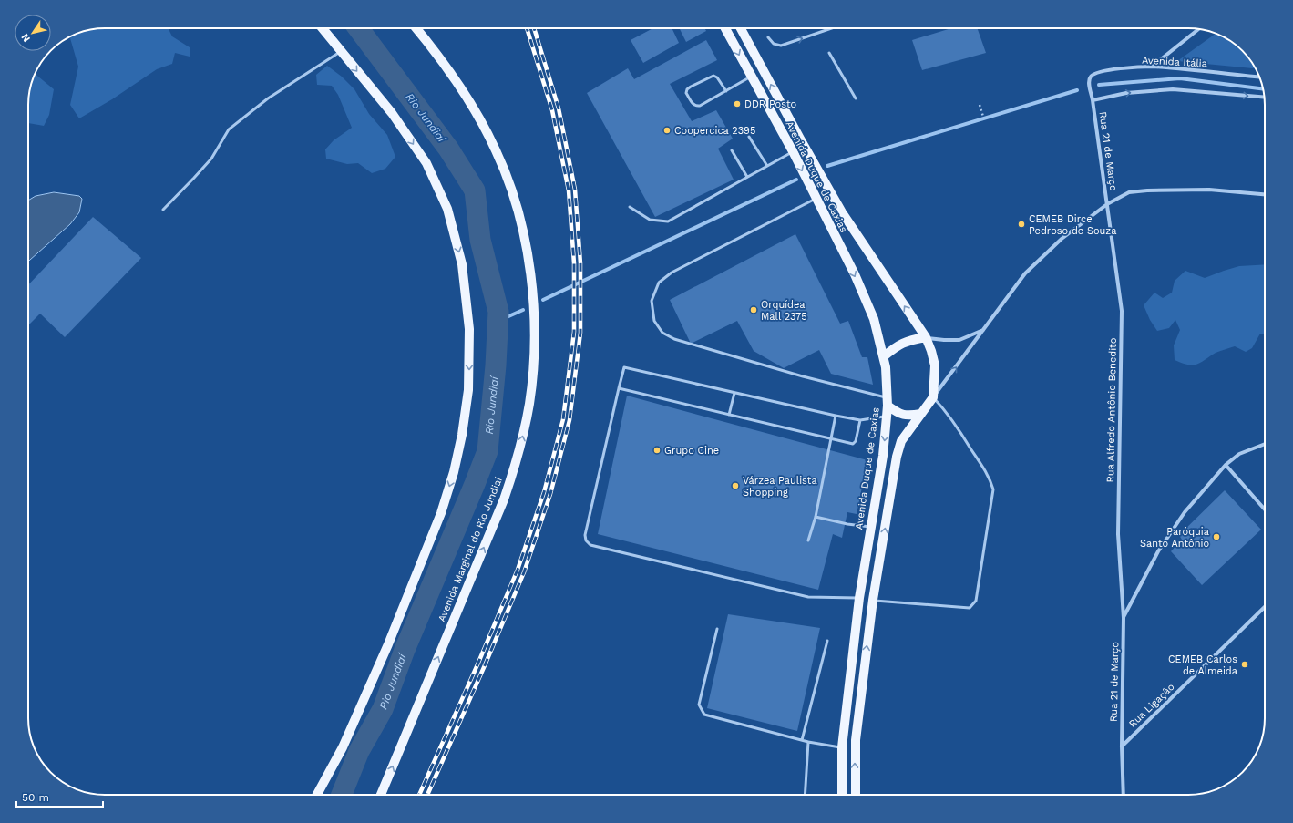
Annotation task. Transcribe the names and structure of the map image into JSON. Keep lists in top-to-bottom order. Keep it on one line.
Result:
{"streets":{"main road":["Avenida Duque de Caxias","Avenida Marginal do Rio Jundiaí"],"street":["Avenida Itália","Rua 21 de Março","Rua Alfredo Antônio Benedito","Rua Ligação"]},"crossings":[["Avenida Itália","Rua 21 de Março"],["Rua 21 de Março","Rua Alfredo Antônio Benedito"],["Rua 21 de Março","Rua Ligação"]],"water":["Rio Jundiaí"],"places":["DDR Posto","Coopercica 2395","CEMEB Dirce Pedroso de Souza","Orquídea Mall 2375","Grupo Cine","Várzea Paulista Shopping","Paróquia Santo Antônio","CEMEB Carlos de Almeida"],"scale_bar":"50 m","north":"bottom left"}
